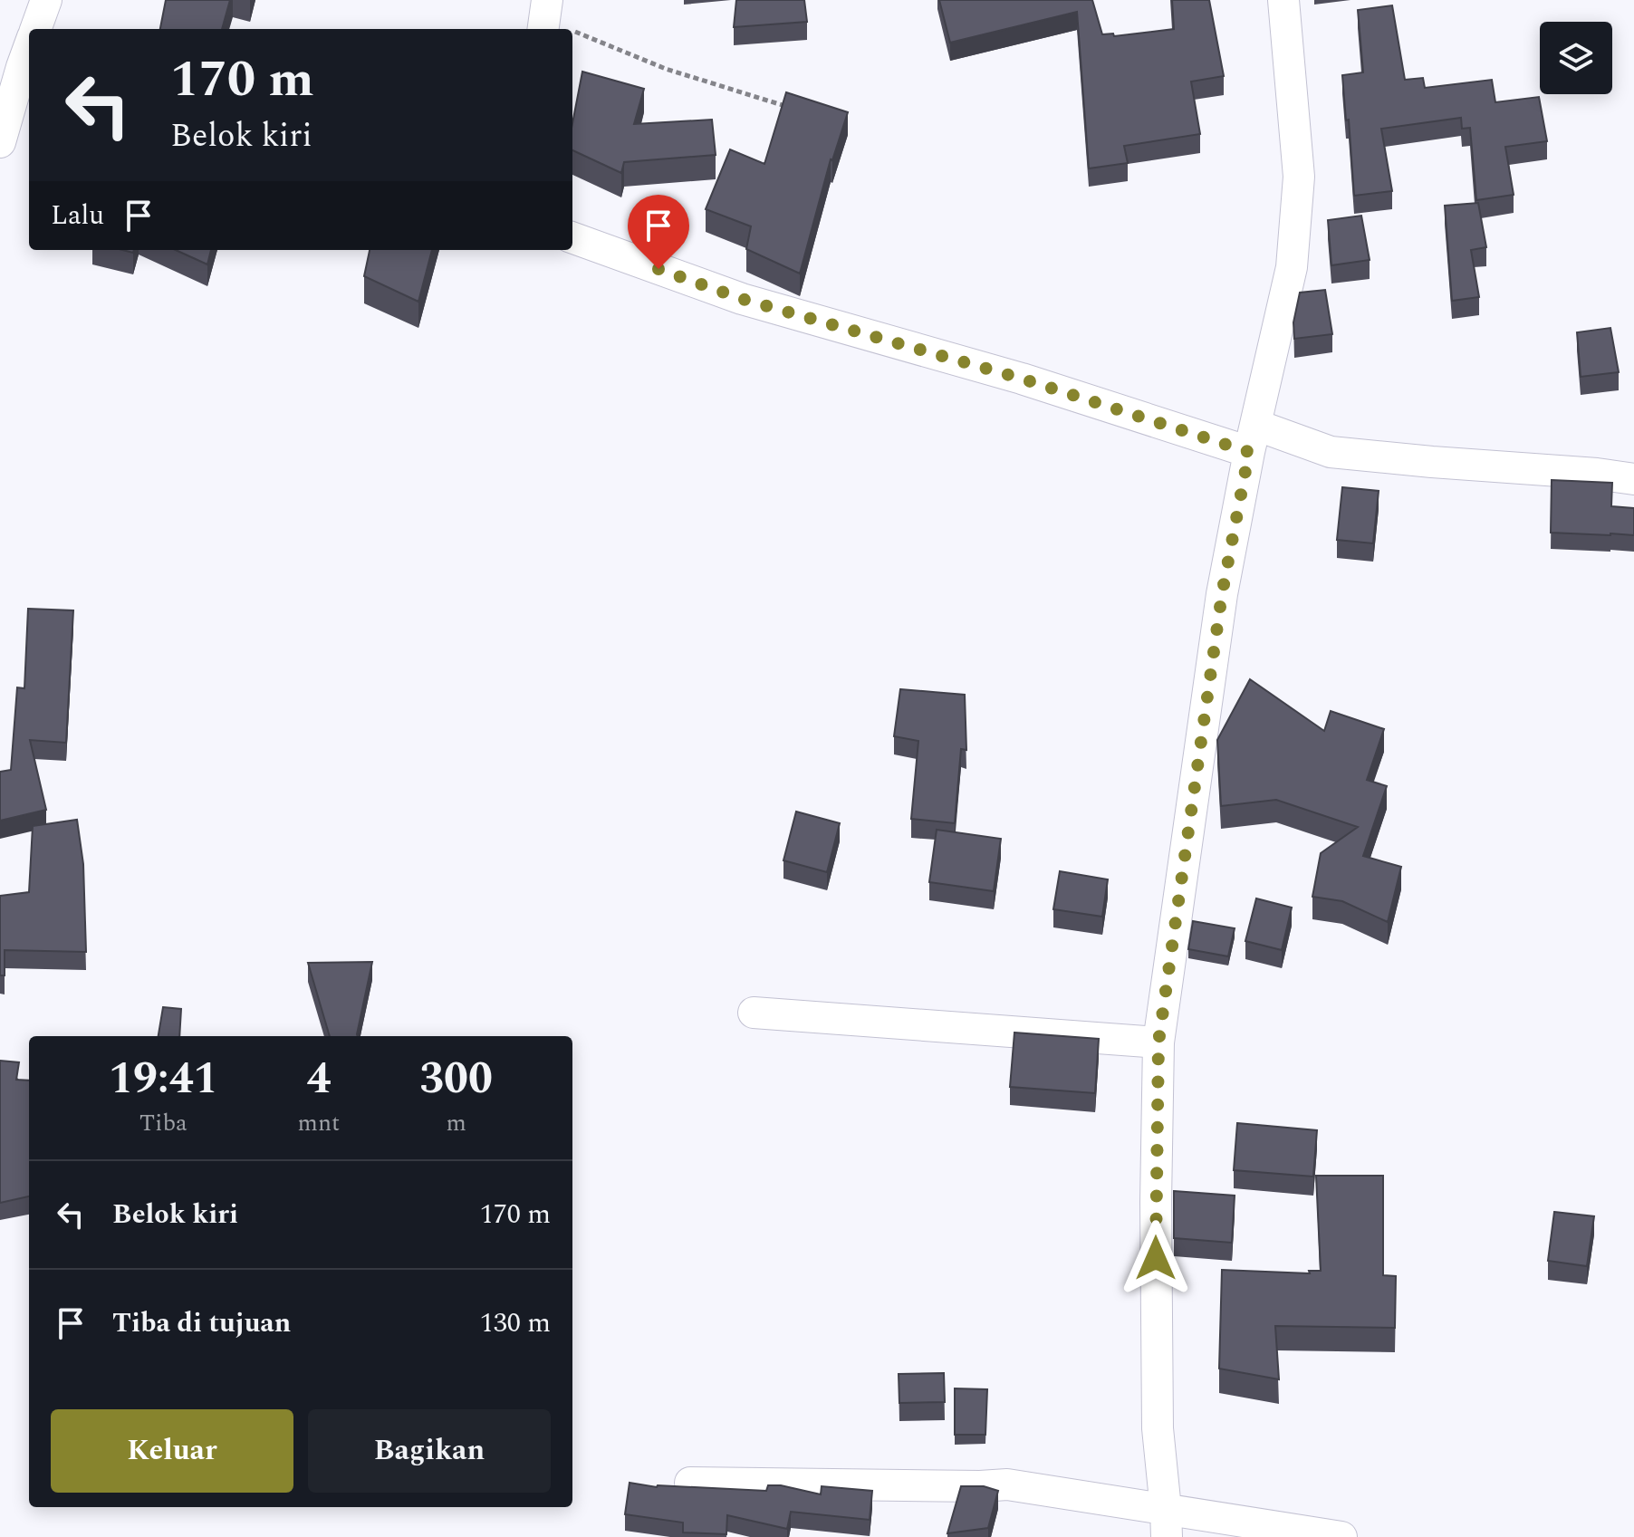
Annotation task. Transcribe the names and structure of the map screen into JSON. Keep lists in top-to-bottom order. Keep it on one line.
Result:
{"page":{"turn":["170 m","Belok kiri"],"then":"Lalu","eta":["19:41","Tiba","4","mnt","300","m"],"list":[{"name":"Belok kiri","value":"170 m"},{"name":"Tiba di tujuan","value":"130 m"}],"buttons":["Keluar","Bagikan"]}}
